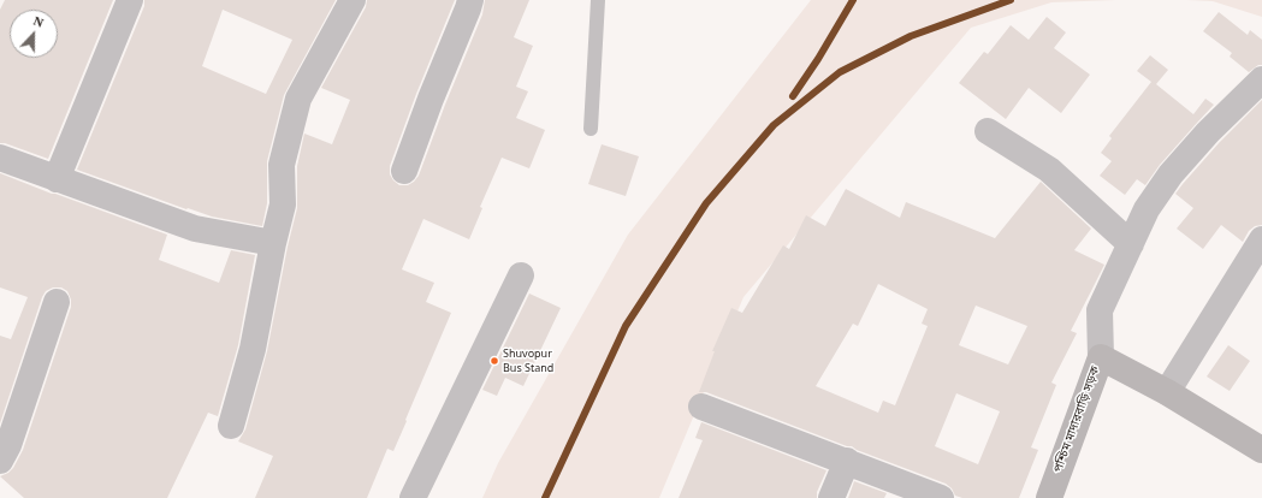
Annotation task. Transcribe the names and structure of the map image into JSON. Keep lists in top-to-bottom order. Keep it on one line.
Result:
{"streets":{"street":["পশ্চিম মাদারবাড়ি সড়ক"]},"places":["Shuvopur Bus Stand"],"north":"top"}
